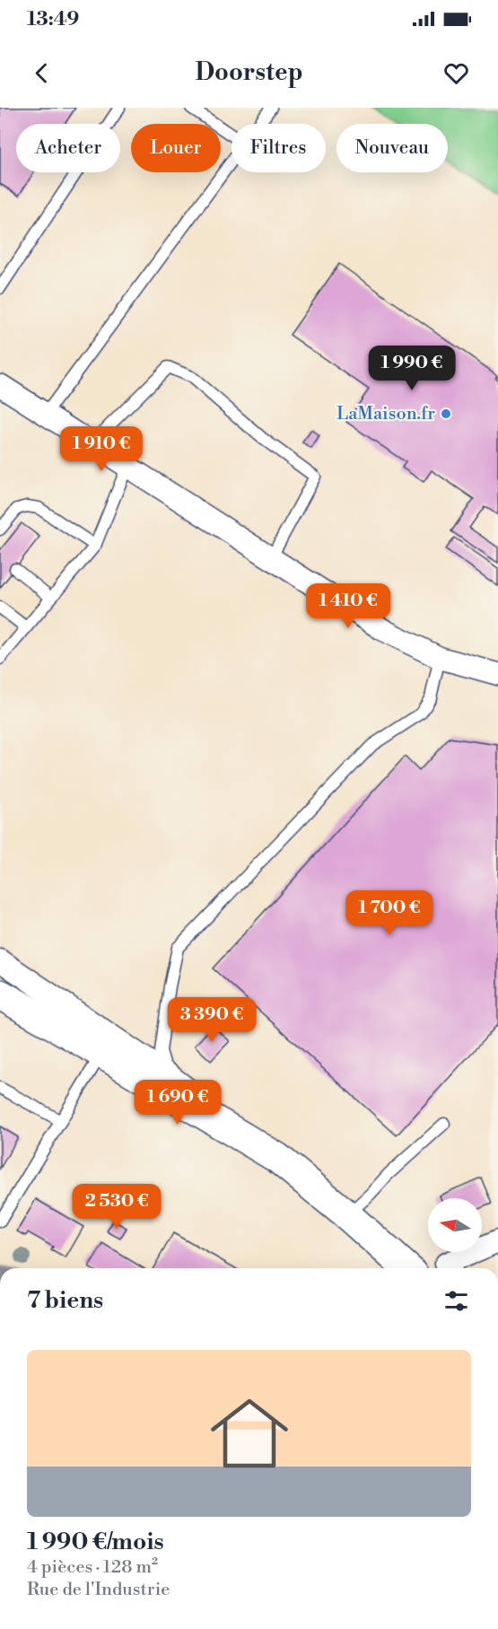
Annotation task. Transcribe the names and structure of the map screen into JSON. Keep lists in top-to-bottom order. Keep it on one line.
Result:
{"places":["LaMaison.fr"],"north":"left","page":{"status":"13:49","header":"Doorstep","chip":["Acheter","Louer","Filtres","Nouveau"],"price":["1 990 €","1 910 €","1 410 €","1 700 €","3 390 €","1 690 €","2 530 €"],"heading":"7 biens","list":[{"name":"1 990 €/mois","note":"4 pièces · 128 m² · Rue de l'Industrie"}]}}
